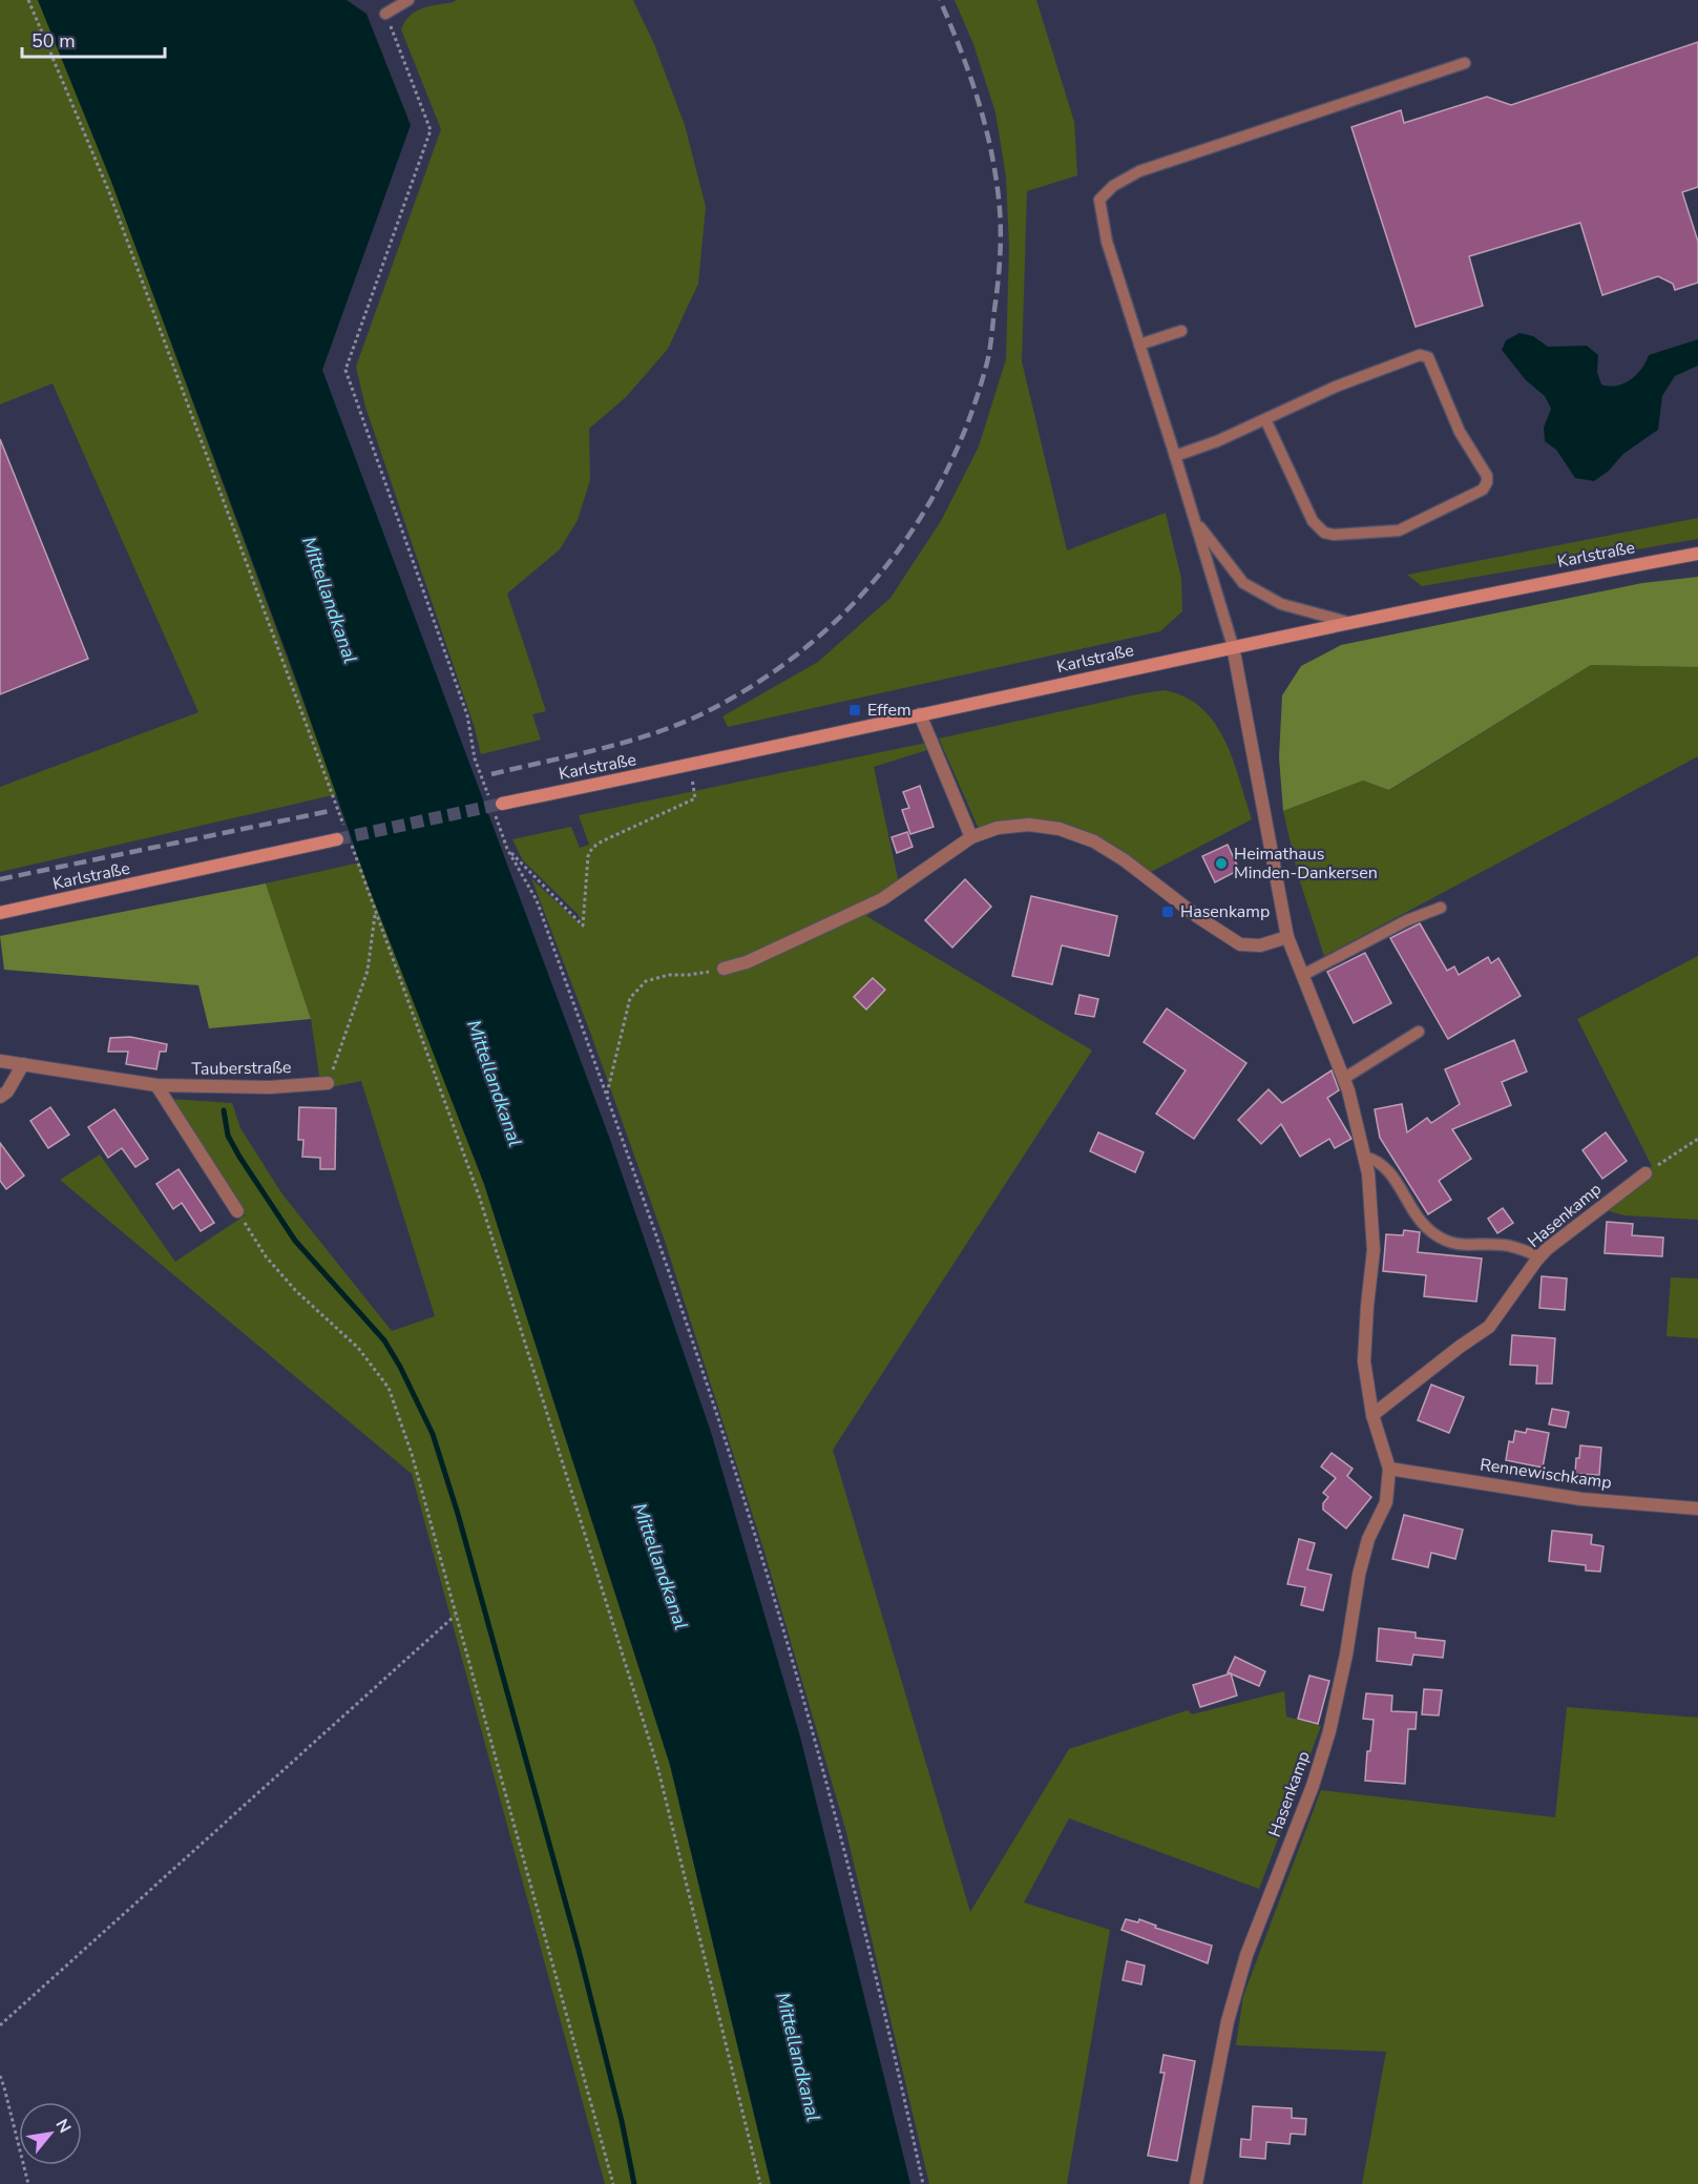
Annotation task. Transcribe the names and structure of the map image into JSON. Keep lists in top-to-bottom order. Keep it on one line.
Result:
{"streets":{"street":["Karlstraße","Tauberstraße","Hasenkamp","Rennewischkamp"]},"crossings":[["Karlstraße","Hasenkamp"],["Hasenkamp","Rennewischkamp"]],"water":["Mittellandkanal"],"places":{"transit":["Effem","Hasenkamp"],"other":["Heimathaus Minden-Dankersen"]},"scale_bar":"50 m","north":"top right"}
